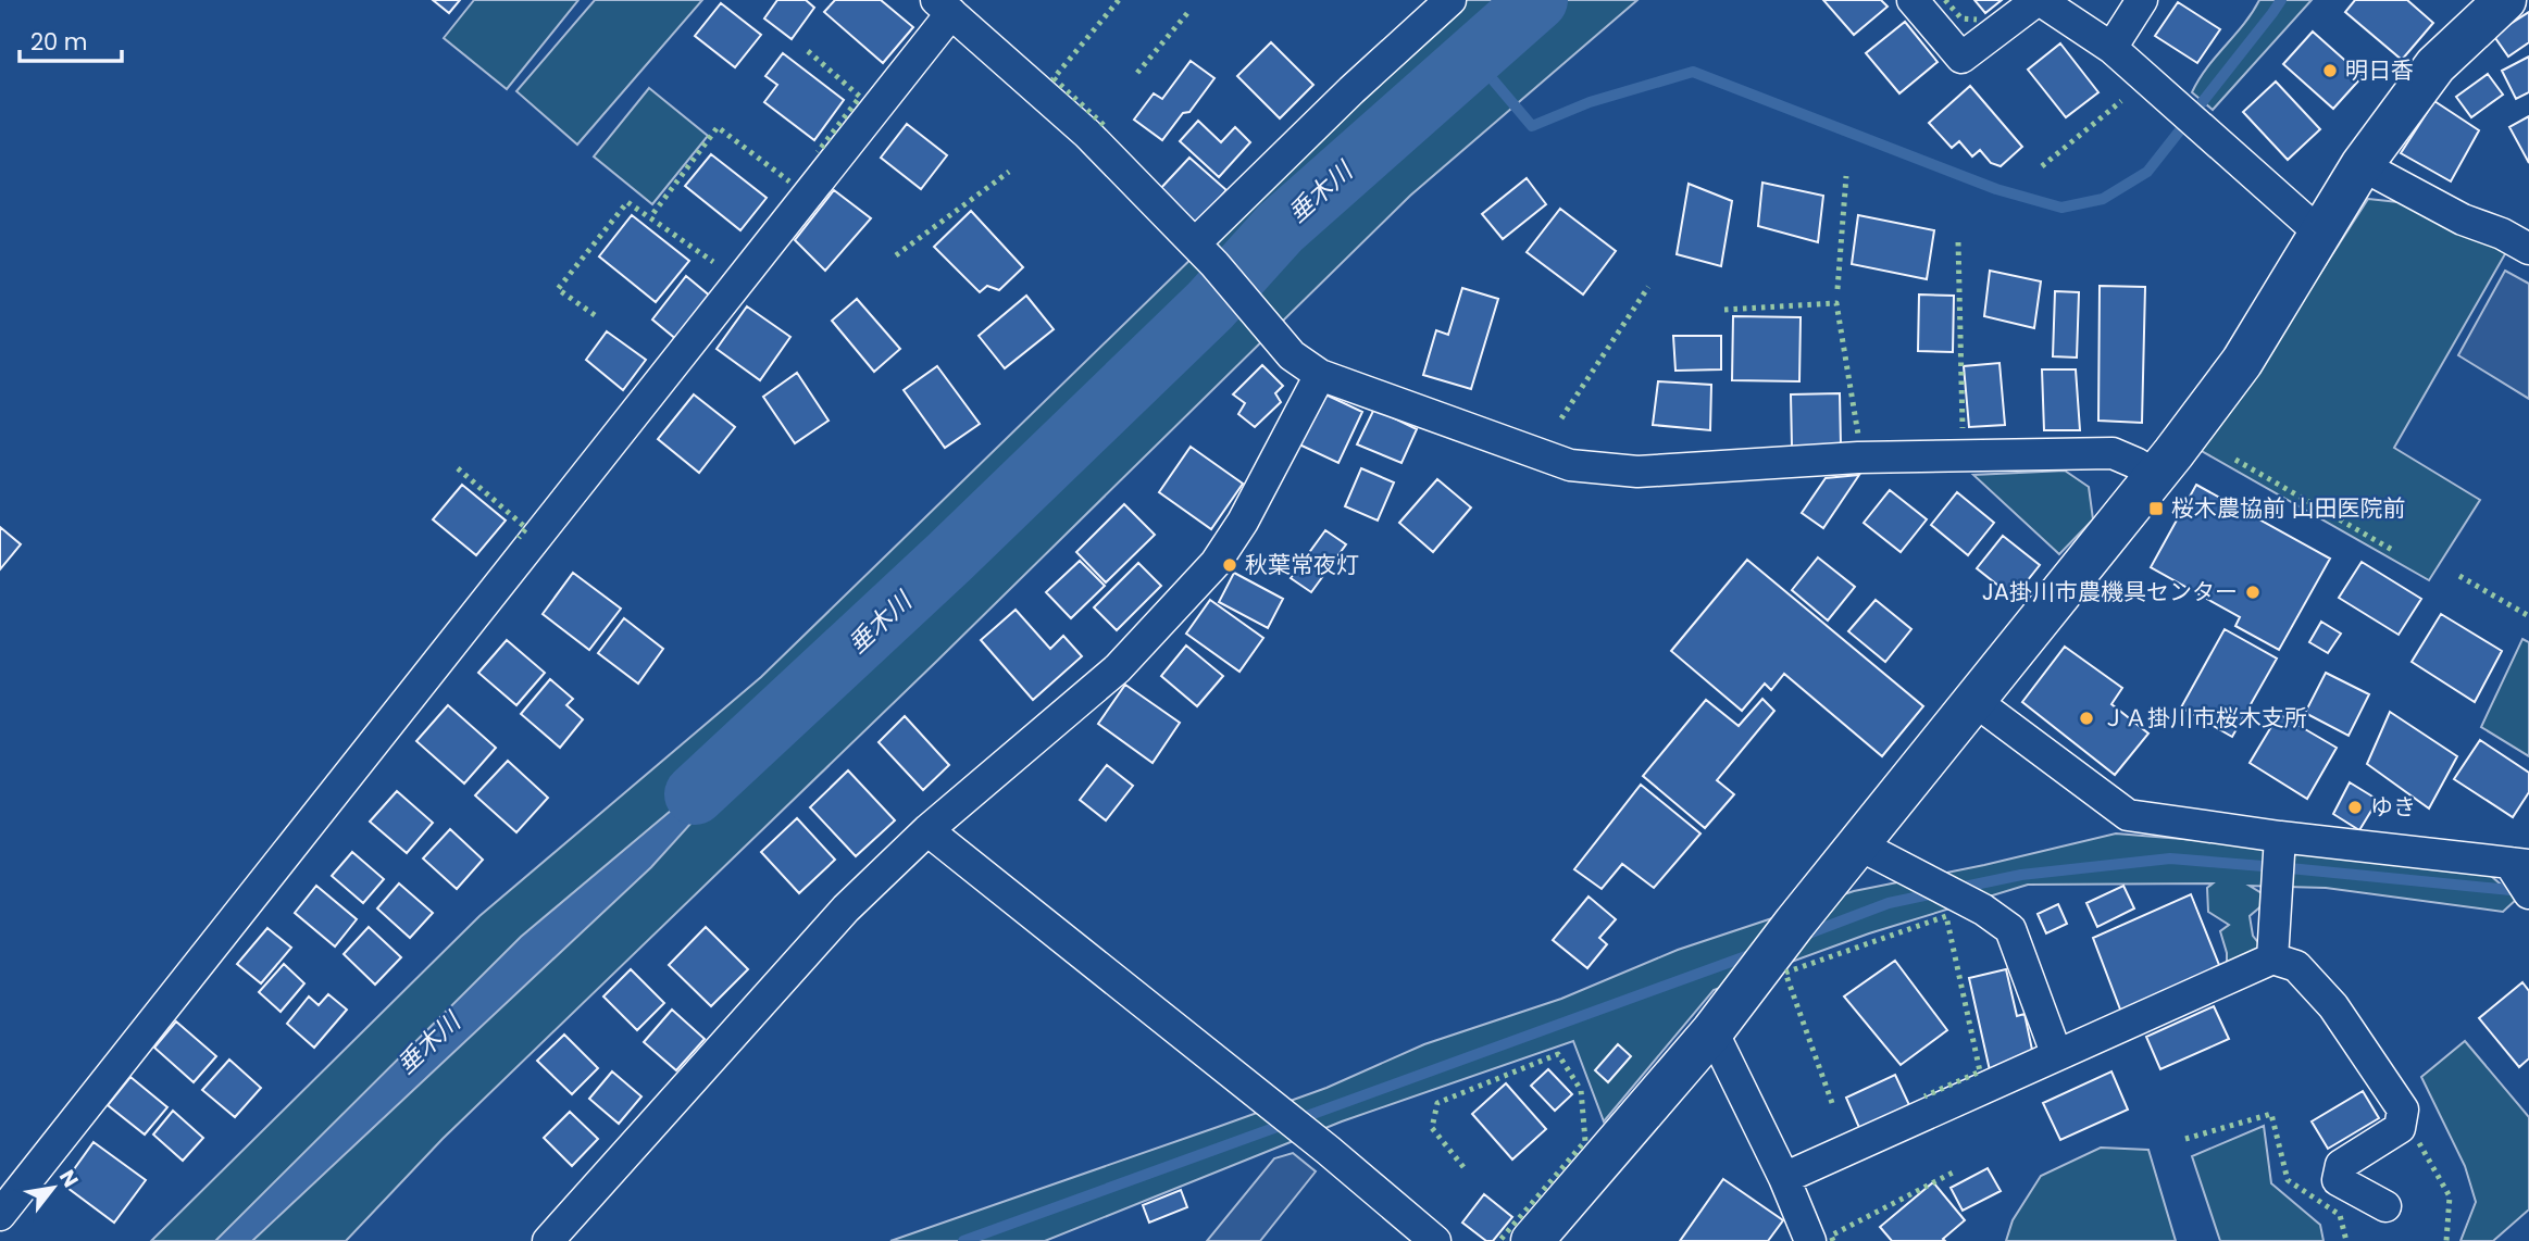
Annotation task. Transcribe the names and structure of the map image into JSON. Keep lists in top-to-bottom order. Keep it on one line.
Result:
{"water":["垂木川"],"places":{"other":["明日香","秋葉常夜灯","JA掛川市農機具センター","ＪＡ掛川市桜木支所","ゆき"],"transit":["桜木農協前 山田医院前"]},"scale_bar":"20 m","north":"top right"}
